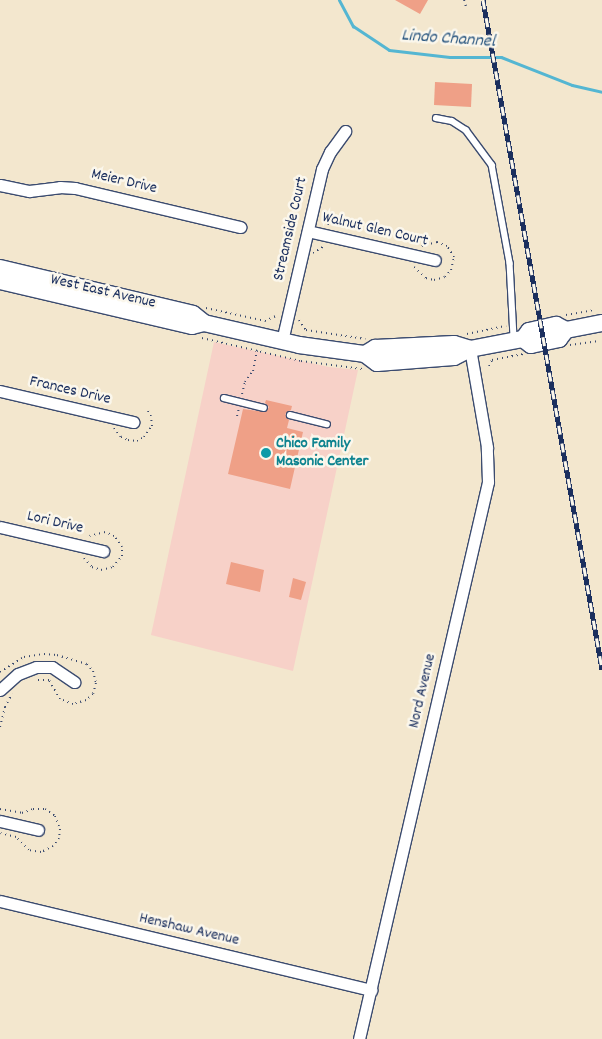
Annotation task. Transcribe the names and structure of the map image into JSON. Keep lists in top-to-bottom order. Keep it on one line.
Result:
{"streets":{"main road":["West East Avenue"],"street":["Meier Drive","Streamside Court","Walnut Glen Court","Frances Drive","Lori Drive","Nord Avenue","Henshaw Avenue"]},"crossings":[["Streamside Court","Walnut Glen Court"],["Streamside Court","West East Avenue"],["West East Avenue","Nord Avenue"],["Nord Avenue","Henshaw Avenue"]],"water":["Lindo Channel"],"places":["Chico Family Masonic Center"]}
